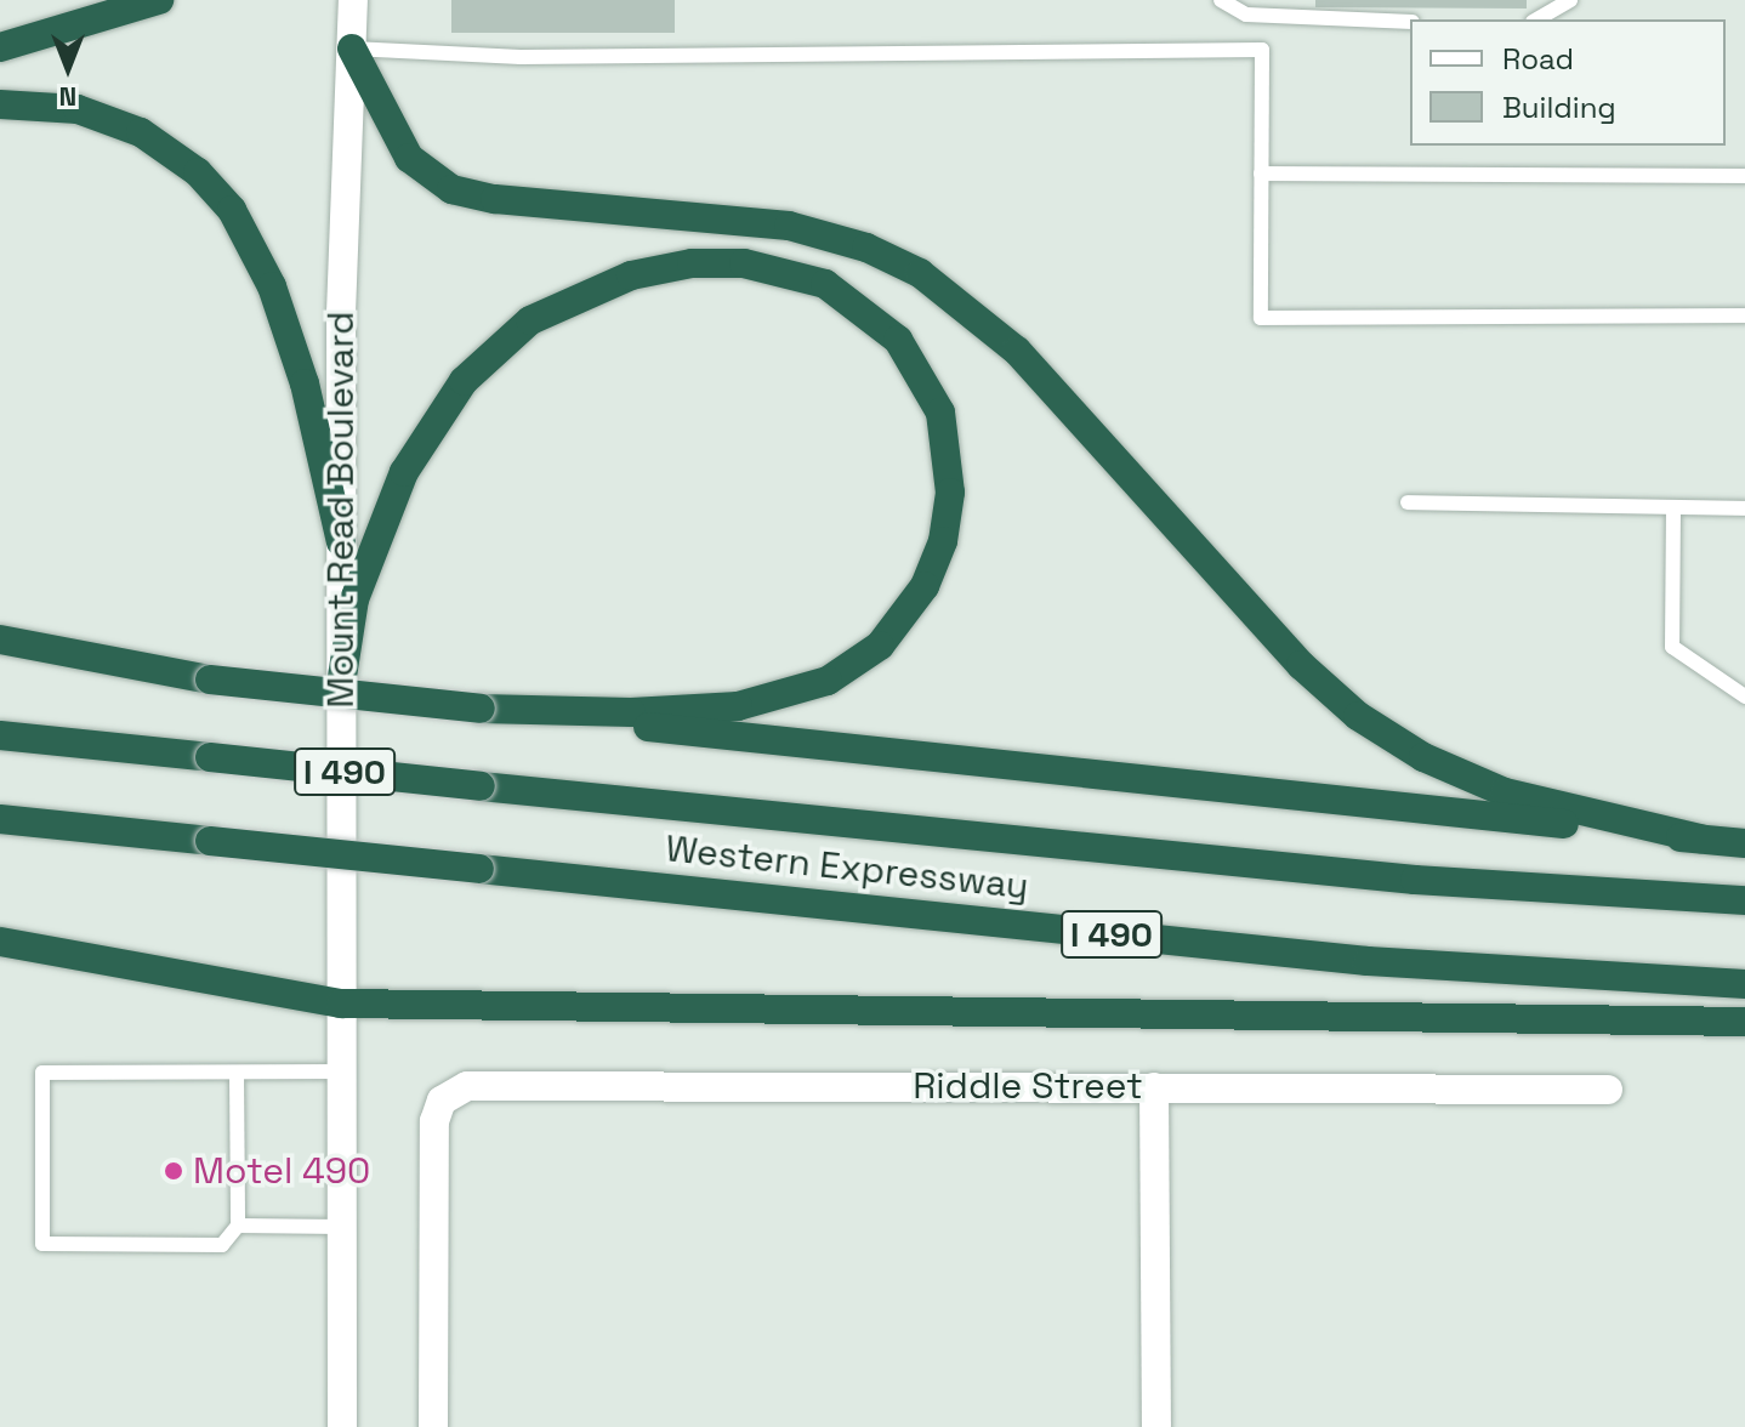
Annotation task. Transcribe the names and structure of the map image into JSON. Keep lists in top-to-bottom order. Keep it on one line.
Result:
{"streets":{"highway":["I 490","Western Expressway"],"street":["Mount Read Boulevard","Riddle Street"]},"places":["Motel 490"],"legend":["Road","Building"],"north":"bottom"}
